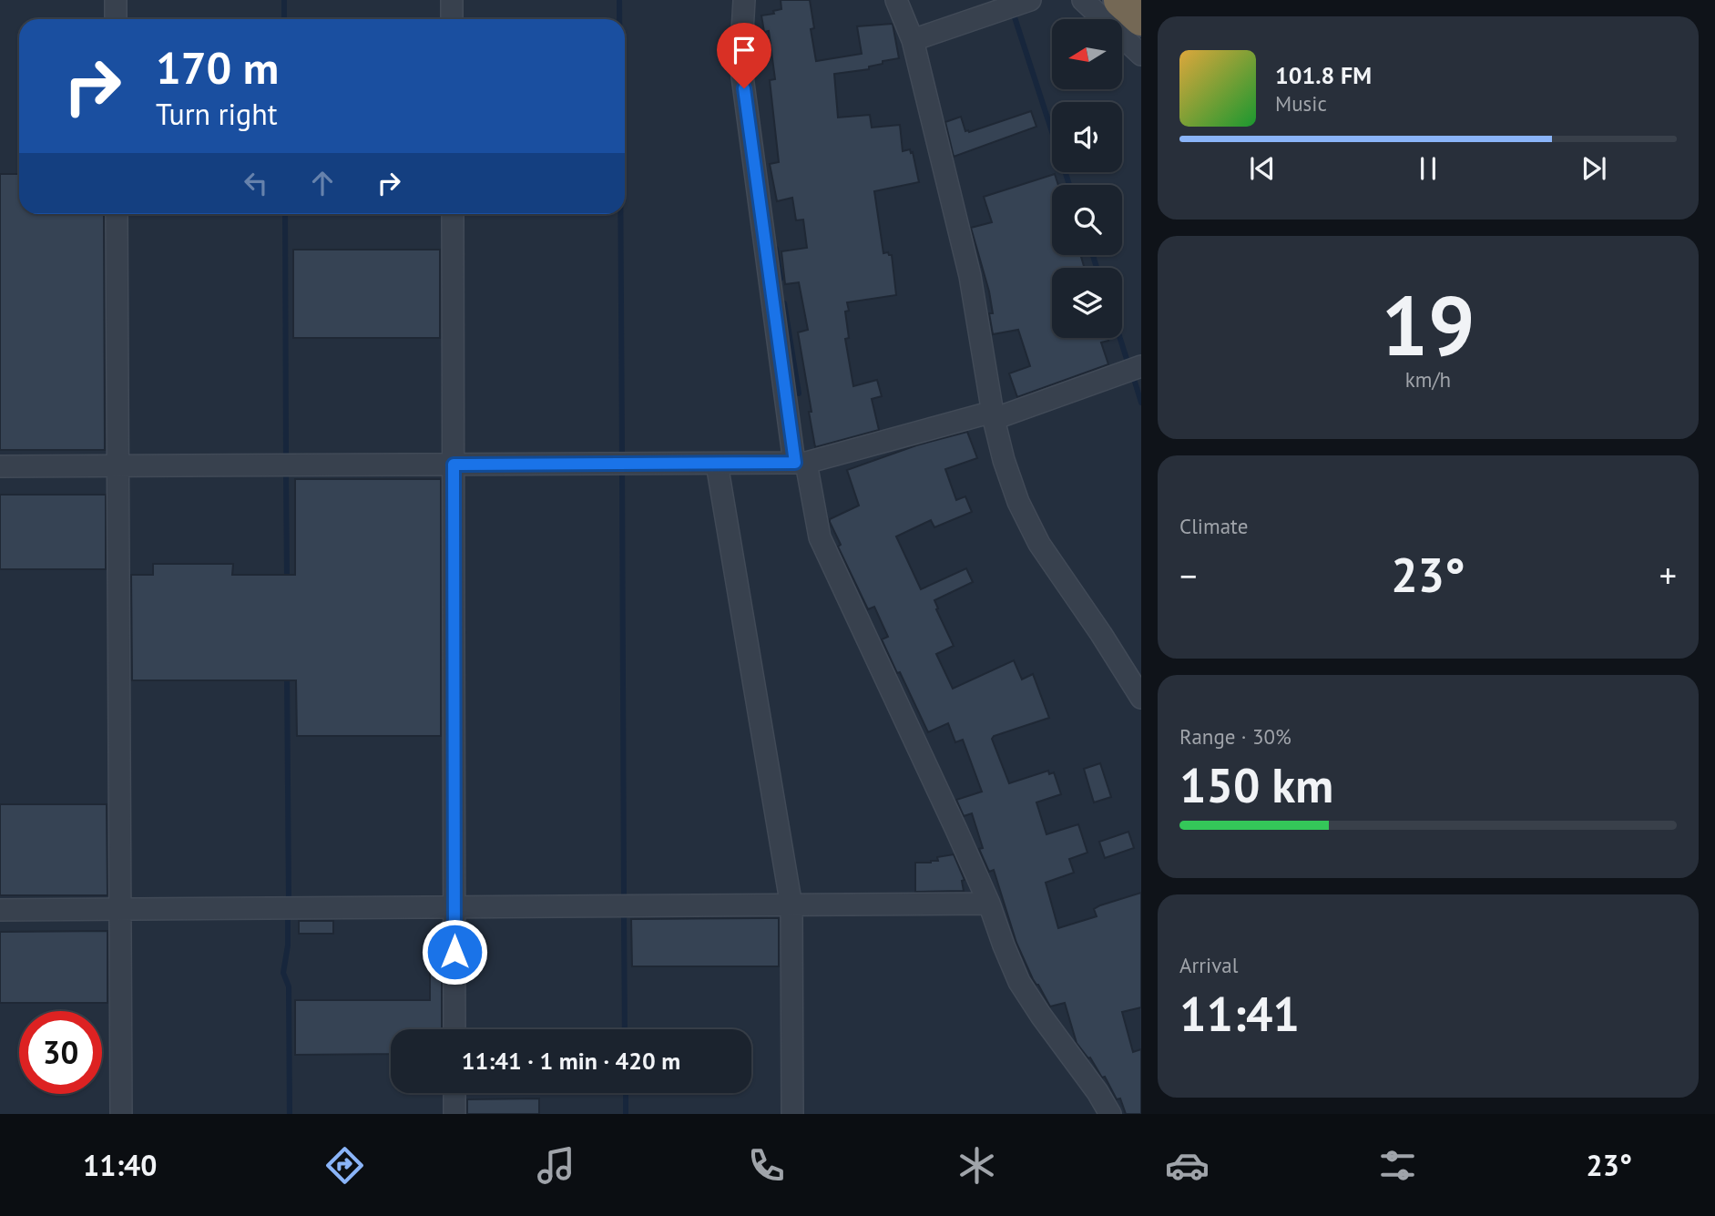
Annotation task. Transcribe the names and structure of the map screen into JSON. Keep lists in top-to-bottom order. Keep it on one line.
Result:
{"north":"left","page":{"turn":["170 m","Turn right"],"song":["101.8 FM","Music"],"tile":[["19","km/h"],"Climate",["Range · 30%","150 km"],["Arrival","11:41"]],"heat":["−","23°","+"],"limit":"30","trip":"11:41 · 1 min · 420 m","tabs":["11:40","23°"]}}
